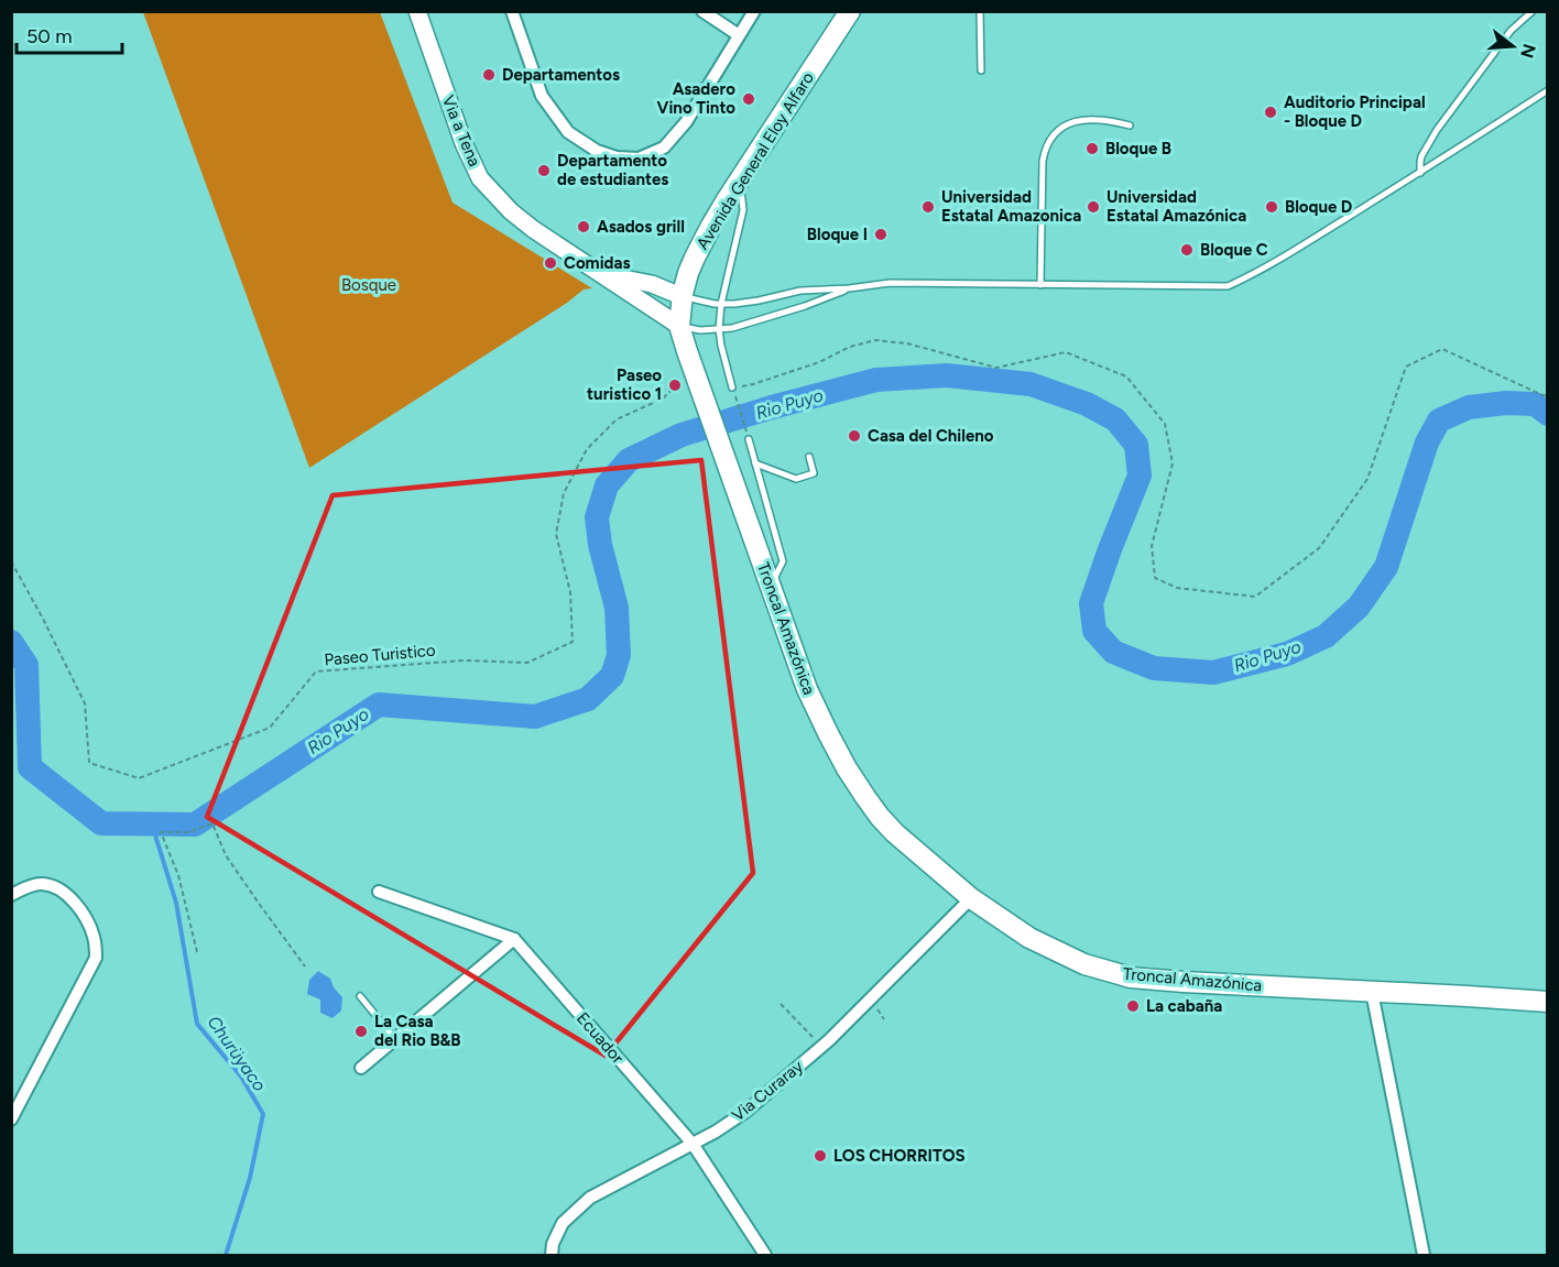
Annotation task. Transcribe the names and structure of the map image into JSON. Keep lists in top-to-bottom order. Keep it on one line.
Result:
{"streets":{"highway":["Avenida General Eloy Alfaro","Troncal Amazónica"],"main road":["Via a Tena"],"street":["Ecuador","Via Curaray"],"path":["Paseo Turistico"]},"crossings":[["Via a Tena","Avenida General Eloy Alfaro"],["Avenida General Eloy Alfaro","Troncal Amazónica"],["Troncal Amazónica","Via Curaray"],["Ecuador","Via Curaray"]],"water":["Rio Puyo","Churüyaco"],"parks":["Bosque"],"places":["Departamentos","Asadero Vino Tinto","Auditorio Principal - Bloque D","Bloque B","Departamento de estudiantes","Universidad Estatal Amazonica","Universidad Estatal Amazónica","Bloque D","Asados grill","Bloque I","Bloque C","Comidas","Paseo turistico 1","Casa del Chileno","La cabaña","La Casa del Rio B&B","LOS CHORRITOS"],"scale_bar":"50 m","north":"right"}
